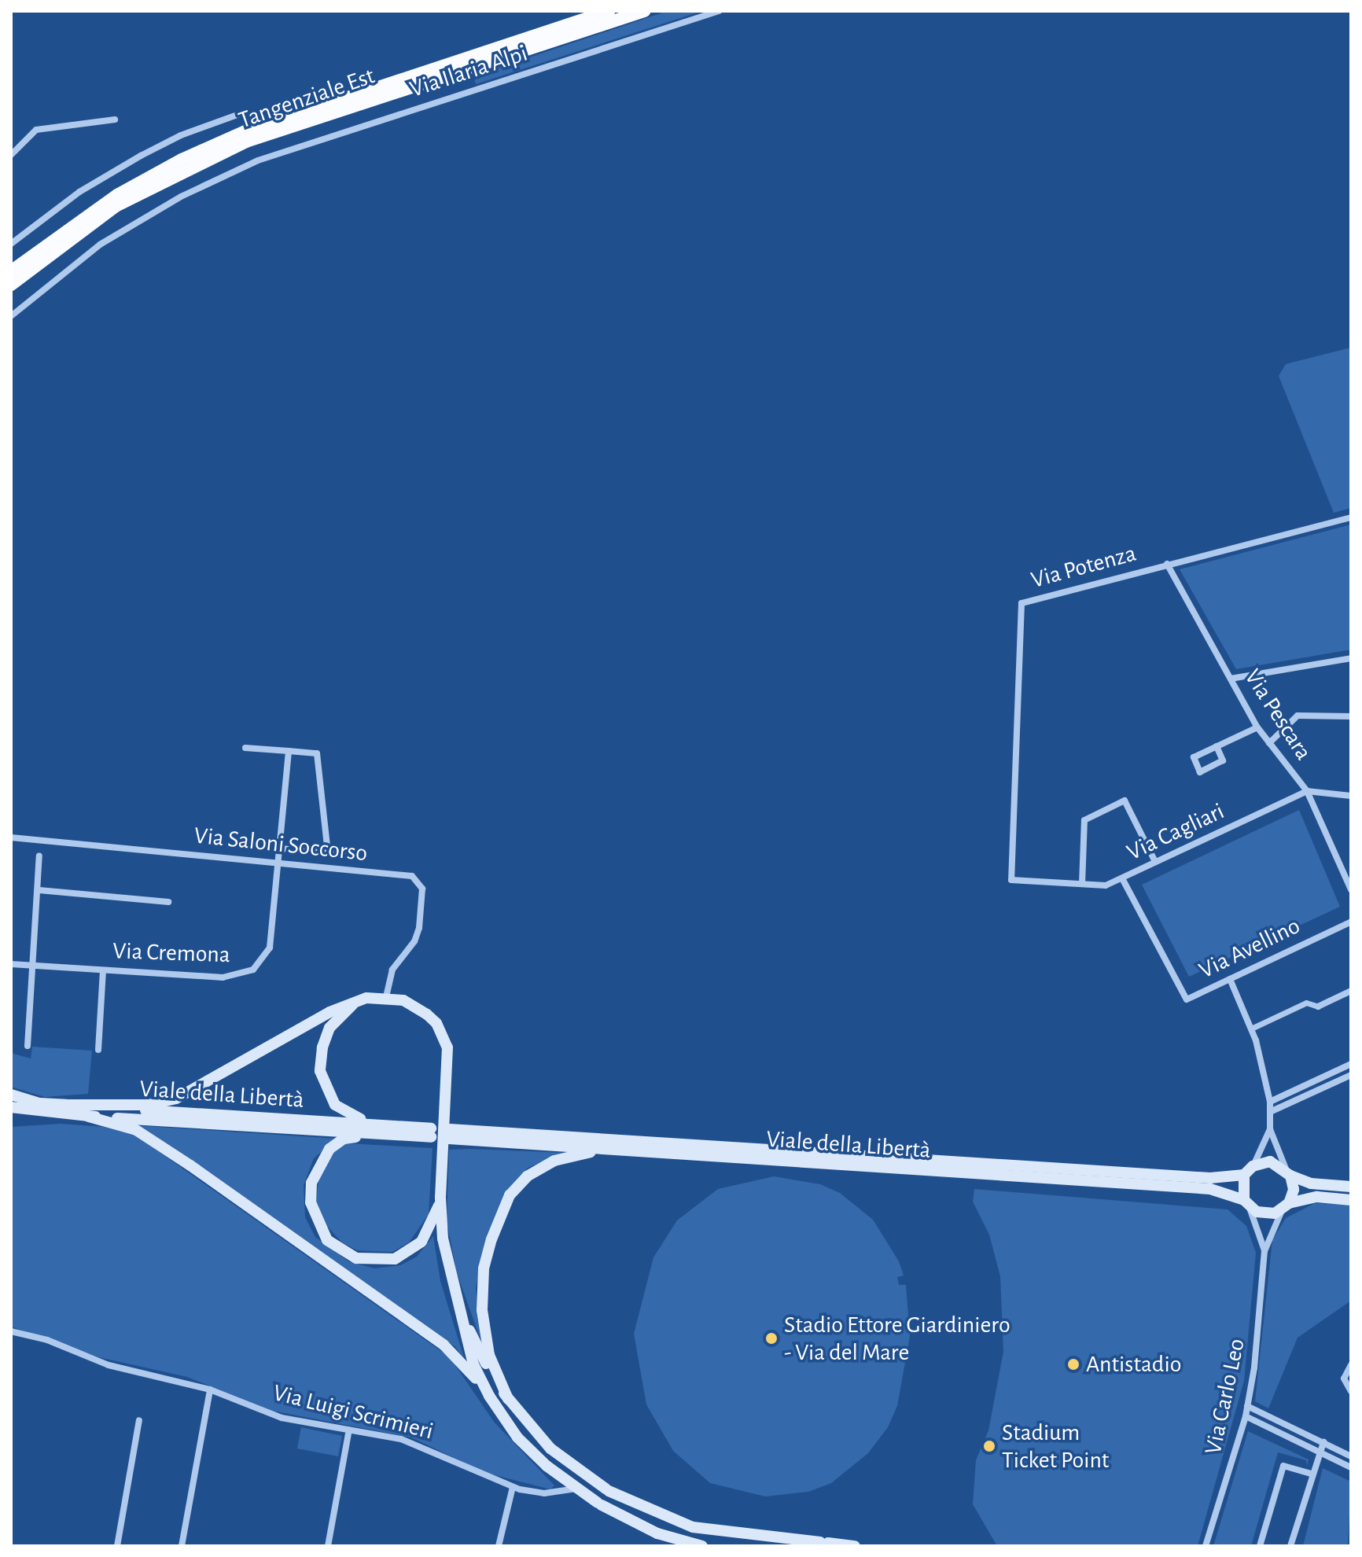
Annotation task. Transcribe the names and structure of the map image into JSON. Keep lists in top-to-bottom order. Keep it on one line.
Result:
{"streets":{"highway":["Tangenziale Est"],"main road":["Viale della Libertà"],"street":["Via Ilaria Alpi","Via Potenza","Via Pescara","Via Cagliari","Via Saloni Soccorso","Via Avellino","Via Cremona","Via Carlo Leo","Via Luigi Scrimieri"]},"crossings":[["Via Potenza","Via Pescara"],["Via Potenza","Via Cagliari"],["Via Pescara","Via Cagliari"],["Via Cagliari","Via Avellino"],["Via Saloni Soccorso","Via Cremona"],["Viale della Libertà","Via Carlo Leo"]],"places":["Stadio Ettore Giardiniero - Via del Mare","Antistadio","Stadium Ticket Point"]}
